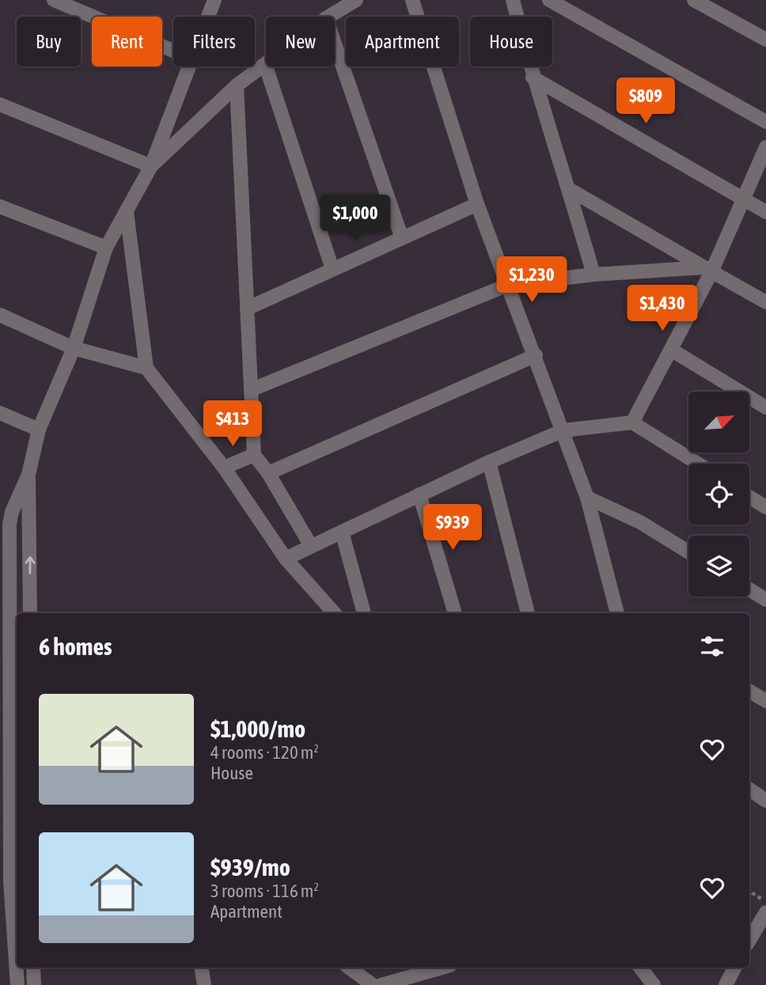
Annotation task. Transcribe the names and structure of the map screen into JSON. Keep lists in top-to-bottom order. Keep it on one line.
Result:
{"north":"top right","page":{"chip":["Buy","Rent","Filters","New","Apartment","House"],"price":["$809","$1,000","$1,230","$1,430","$413","$939"],"heading":"6 homes","list":[{"name":"$1,000/mo","note":"4 rooms · 120 m² · House"},{"name":"$939/mo","note":"3 rooms · 116 m² · Apartment"}]}}
